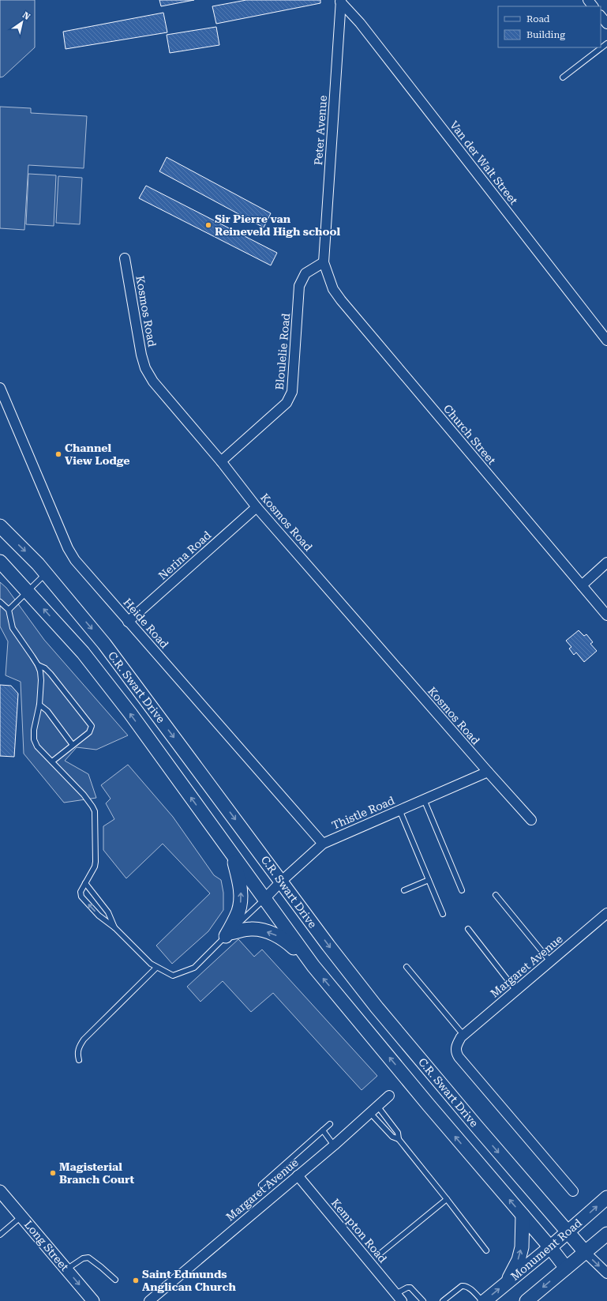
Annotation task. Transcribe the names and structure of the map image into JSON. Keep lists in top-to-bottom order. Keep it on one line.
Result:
{"streets":{"main road":["C.R. Swart Drive","Monument Road"],"street":["Peter Avenue","Van der Walt Street","Kosmos Road","Bloulelie Road","Church Street","Nerina Road","Heide Road","Thistle Road","Margaret Avenue","Kempton Road","Long Street"]},"crossings":[["Peter Avenue","Van der Walt Street"],["Peter Avenue","Bloulelie Road"],["Peter Avenue","Church Street"],["Kosmos Road","Bloulelie Road"],["Kosmos Road","Nerina Road"],["Kosmos Road","Thistle Road"],["Bloulelie Road","Church Street"],["Nerina Road","Heide Road"],["Heide Road","Thistle Road"],["C.R. Swart Drive","Thistle Road"],["C.R. Swart Drive","Monument Road"],["Margaret Avenue","Kempton Road"]],"places":["Sir Pierre van Reineveld High school","Channel View Lodge","Magisterial Branch Court","Saint Edmunds Anglican Church"],"legend":["Road","Building"],"north":"top right"}
